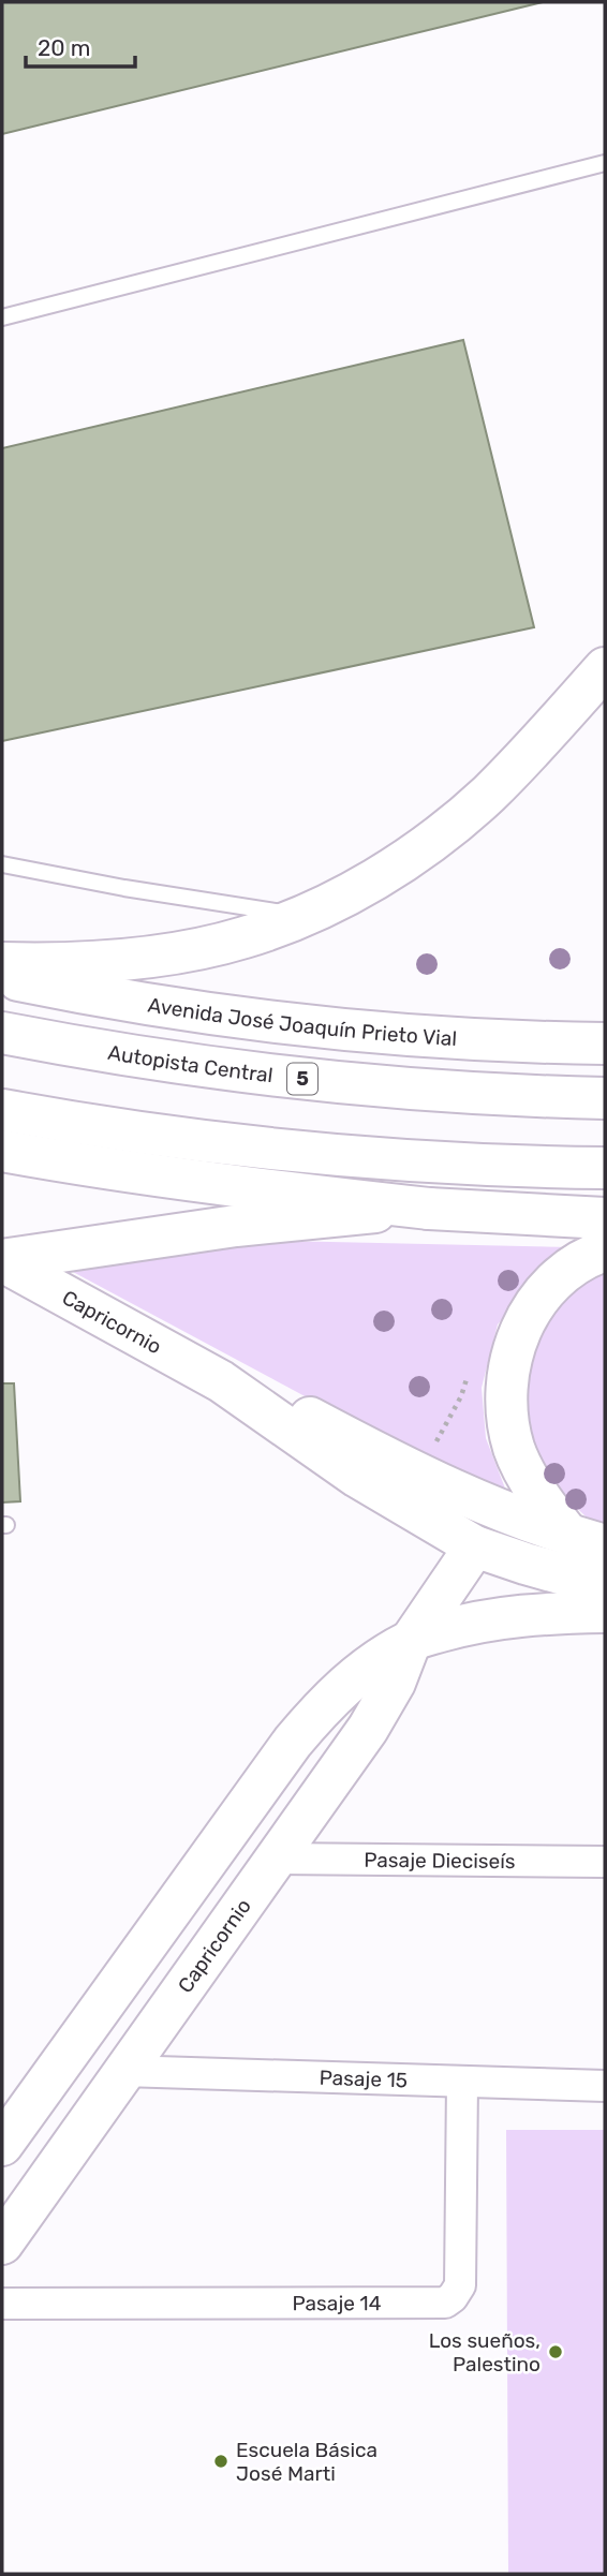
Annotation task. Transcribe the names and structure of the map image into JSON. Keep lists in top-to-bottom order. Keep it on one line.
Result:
{"streets":{"main road":["Avenida José Joaquín Prieto Vial","Autopista Central","5","Capricornio"],"street":["Pasaje Dieciseís","Pasaje 15","Pasaje 14"]},"crossings":[["Capricornio","Pasaje Dieciseís"],["Capricornio","Pasaje 15"],["Pasaje 15","Pasaje 14"]],"places":["Los sueños, Palestino","Escuela Básica José Marti"],"scale_bar":"20 m"}
